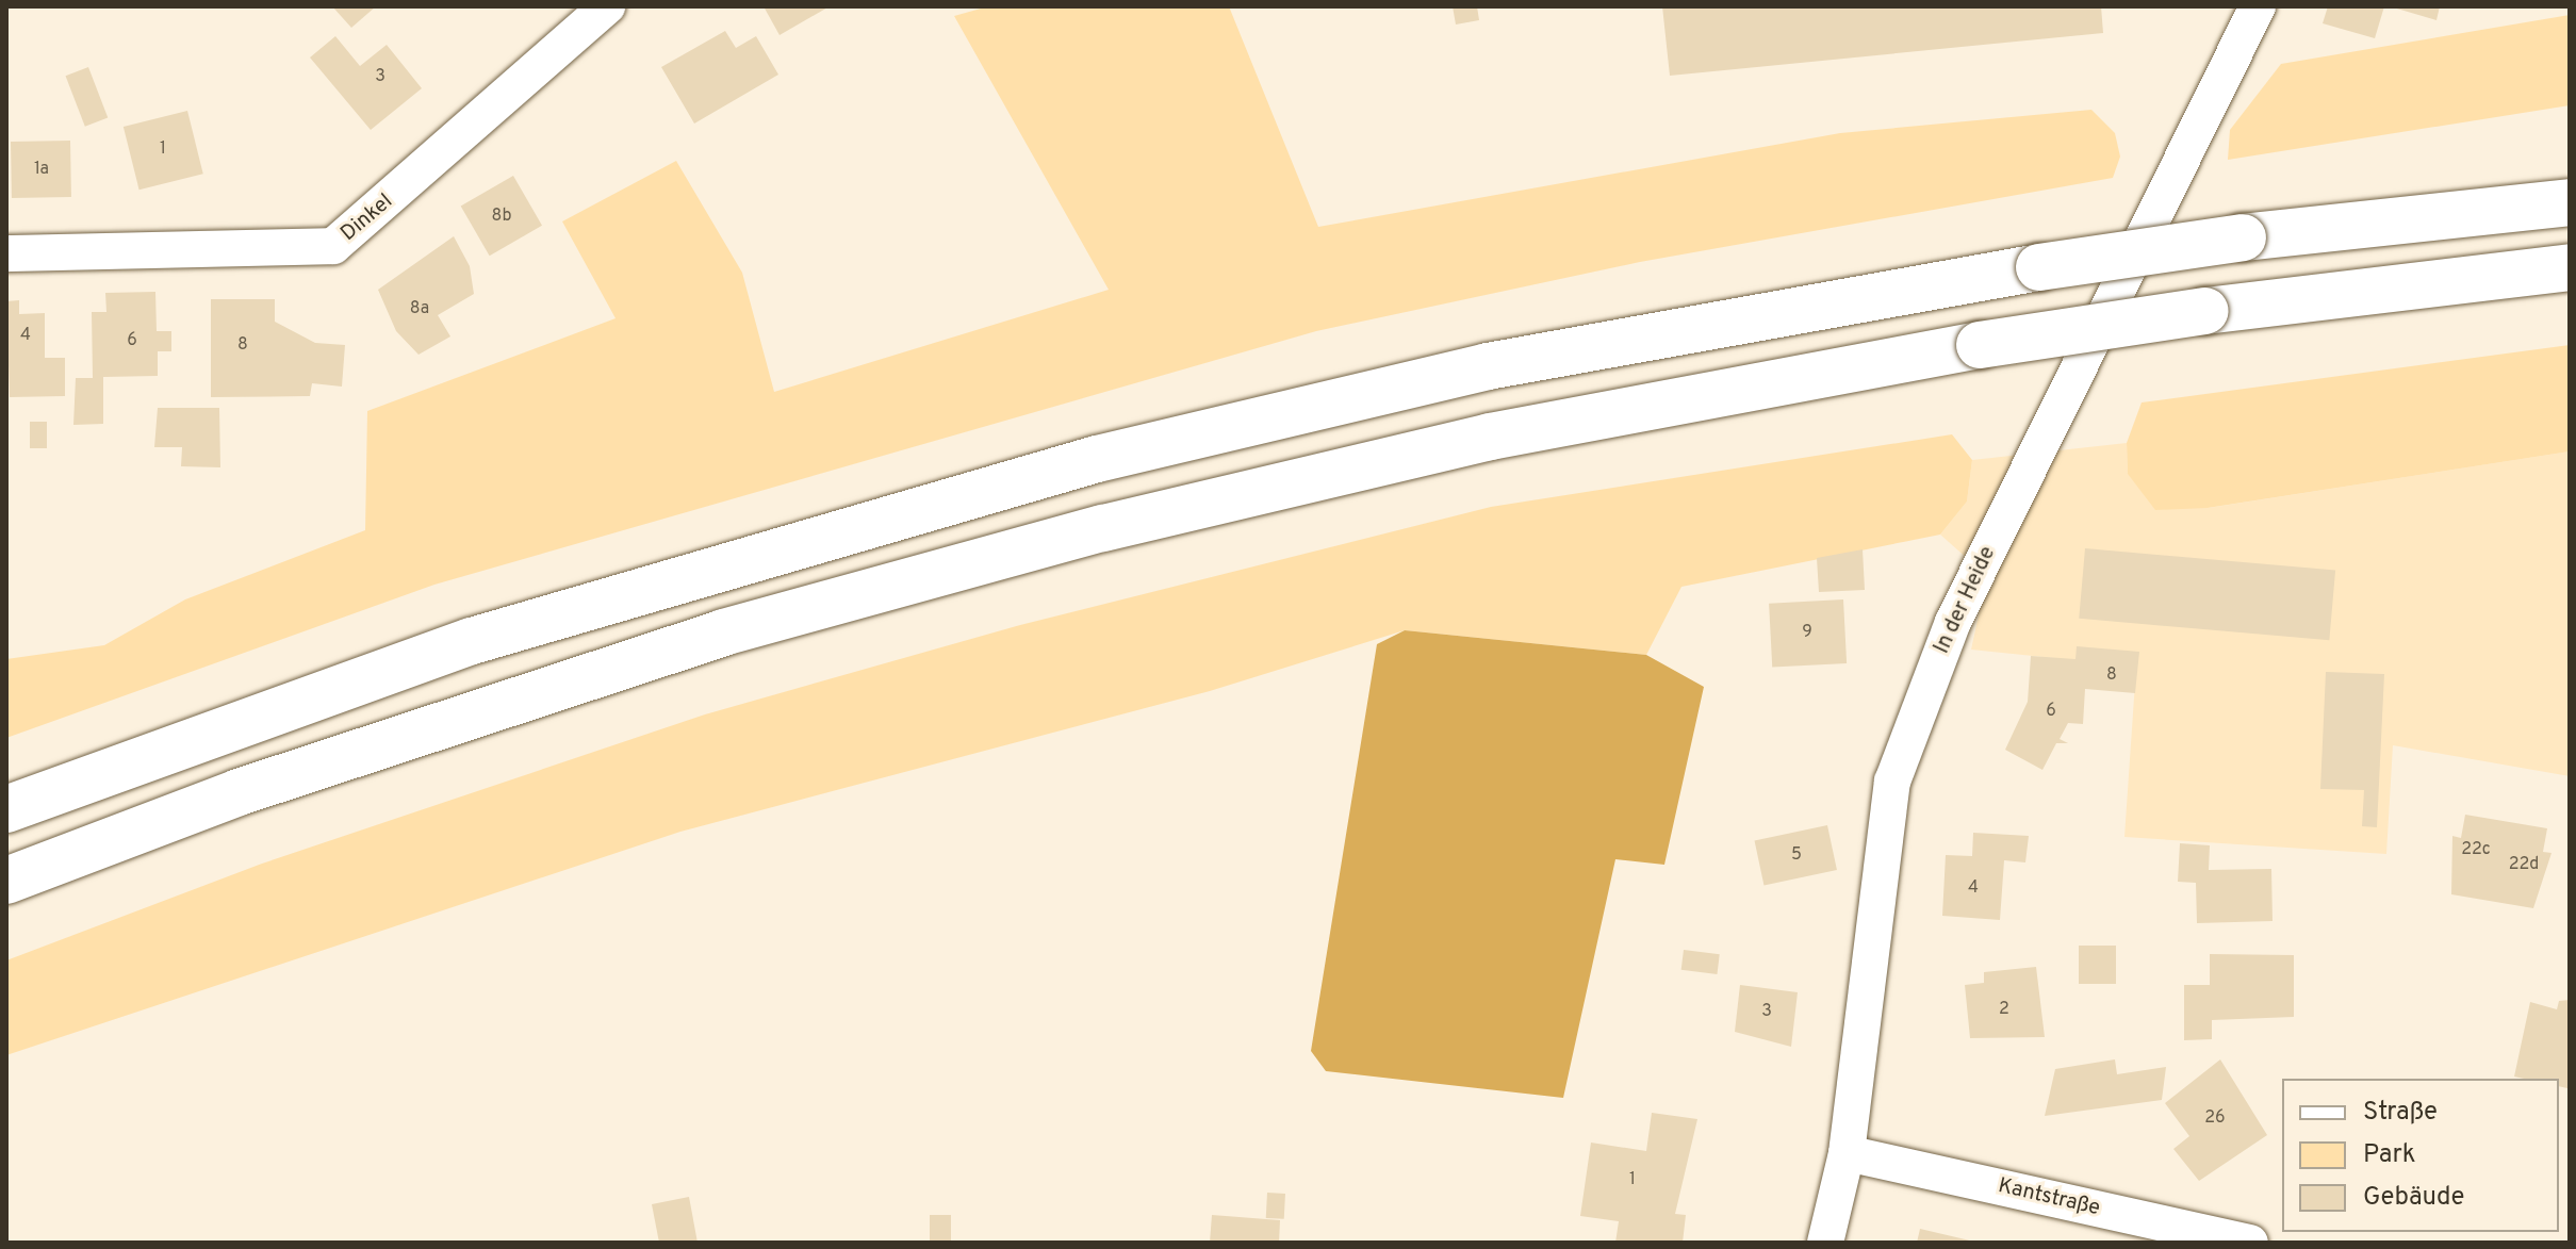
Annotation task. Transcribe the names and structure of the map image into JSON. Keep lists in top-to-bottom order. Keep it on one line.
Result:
{"streets":{"street":["Dinkel","In der Heide","Kantstraße"]},"crossings":[["In der Heide","Kantstraße"]],"house_numbers":["3","1","1a","8b","8a","4","6","8","9","8","6","22c","5","22d","4","2","3","26","1"],"legend":["Straße","Park","Gebäude"]}
